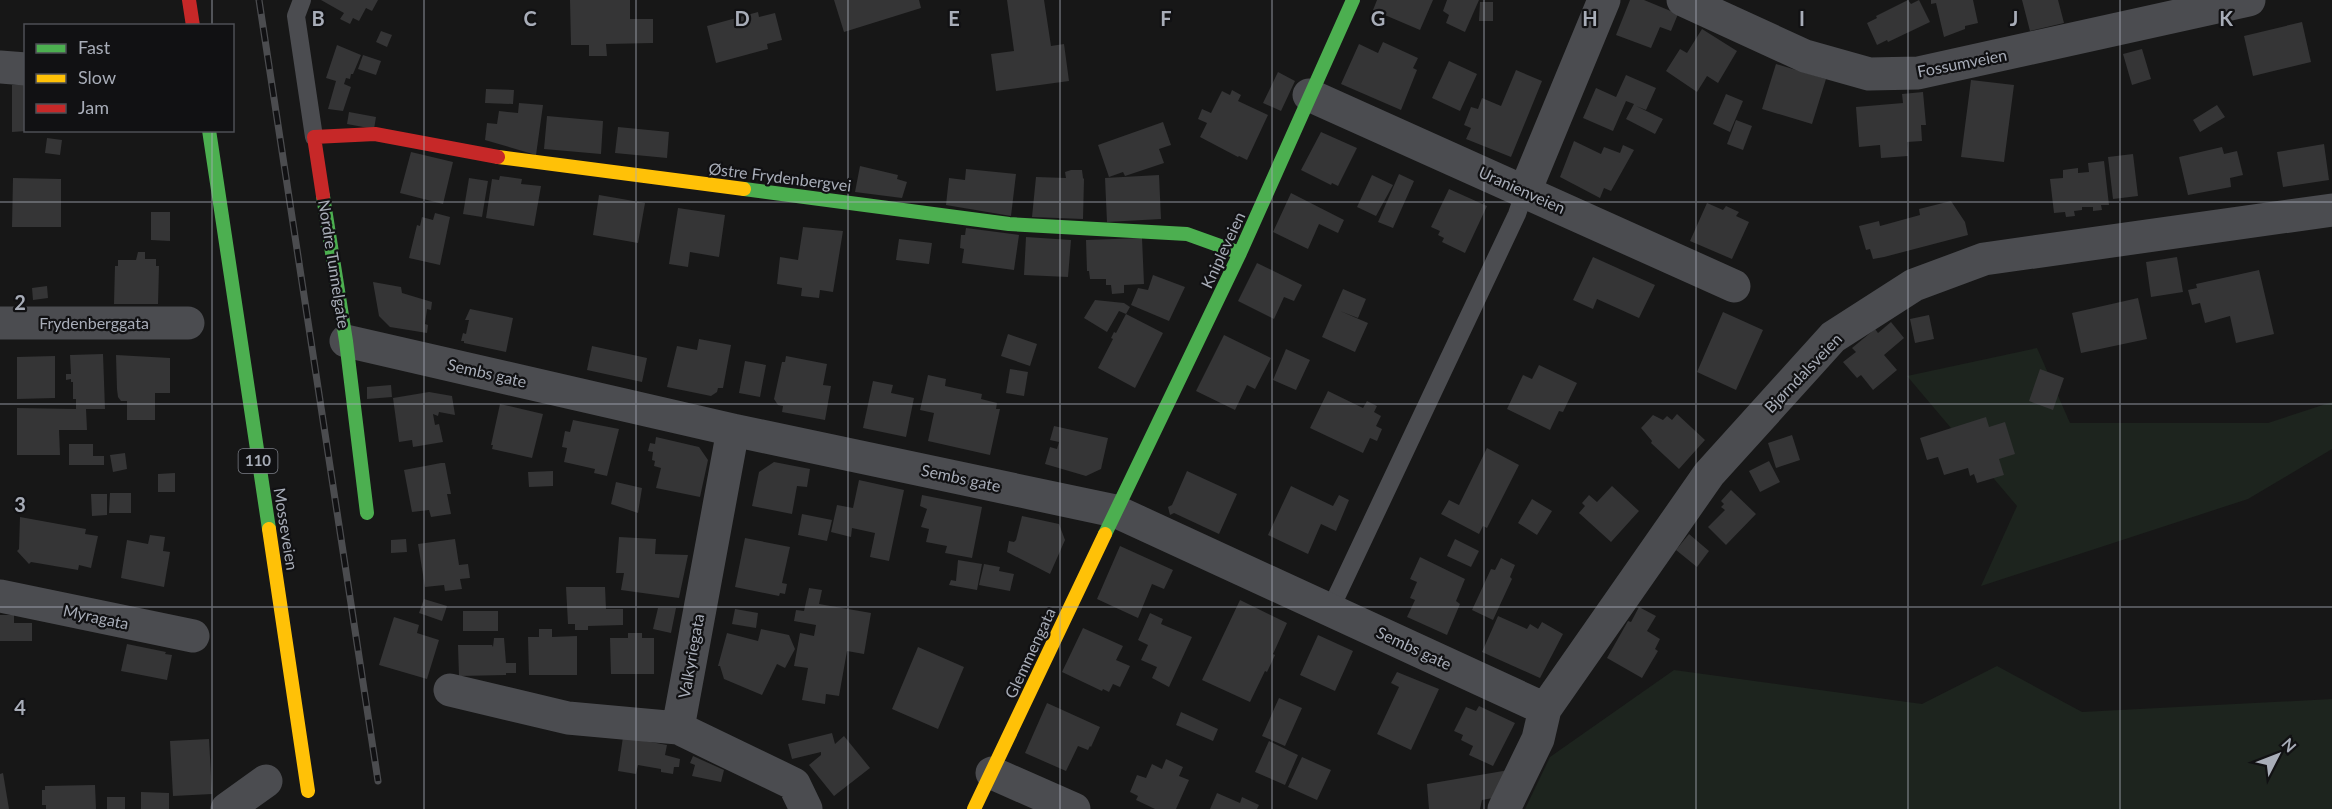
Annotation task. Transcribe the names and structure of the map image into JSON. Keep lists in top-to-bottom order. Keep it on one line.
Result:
{"streets":{"main road":["Østre Frydenbergvei","Knipleveien","Nordre Tunnelgate","110","Mosseveien","Glemmengata"],"street":["Fossumveien","Uranienveien","Frydenberggata","Sembs gate","Bjørndalsveien","Myragata","Valkyriegata"]},"crossings":[["Østre Frydenbergvei","Knipleveien"],["Østre Frydenbergvei","Nordre Tunnelgate"],["Uranienveien","Knipleveien"],["Knipleveien","Sembs gate"],["Knipleveien","Glemmengata"],["Nordre Tunnelgate","Sembs gate"],["Sembs gate","Bjørndalsveien"],["Sembs gate","Glemmengata"],["Sembs gate","Valkyriegata"]],"legend":["Fast","Slow","Jam"],"north":"top right","grid":{"columns":["B","C","D","E","F","G","H","I","J","K"],"rows":["2","3","4"]}}
